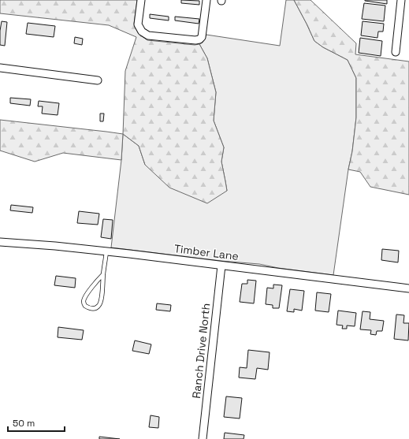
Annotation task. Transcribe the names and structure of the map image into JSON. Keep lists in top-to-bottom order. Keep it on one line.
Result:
{"streets":{"street":["Timber Lane","Ranch Drive North"]},"crossings":[["Timber Lane","Ranch Drive North"]],"scale_bar":"50 m"}
